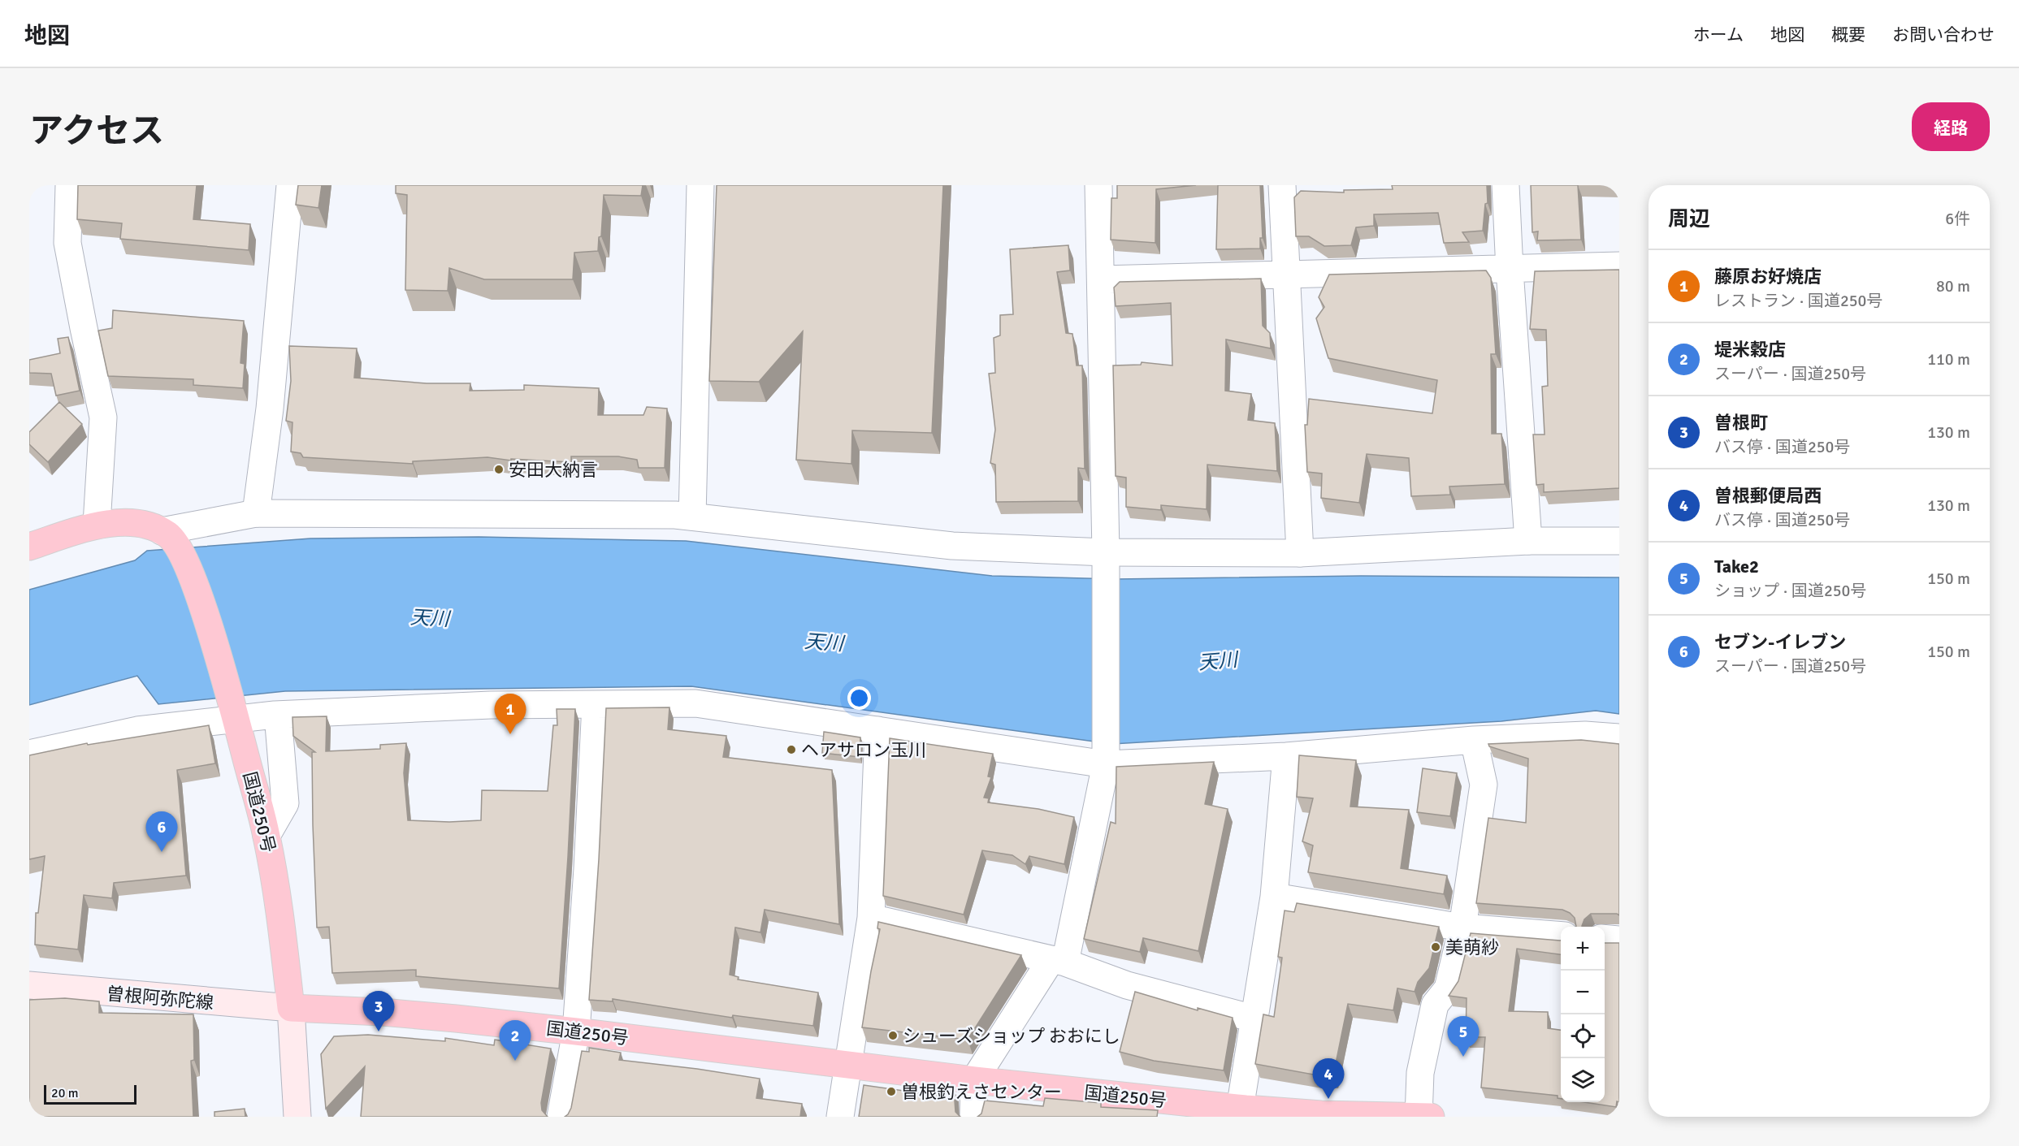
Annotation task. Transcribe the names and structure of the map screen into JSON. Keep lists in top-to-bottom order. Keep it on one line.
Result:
{"streets":{"highway":["国道250号"],"main road":["曽根阿弥陀線"]},"crossings":[["国道250号","曽根阿弥陀線"]],"water":["天川"],"places":["安田大納言","ヘアサロン玉川","美萌紗","シューズショップ おおにし","曽根釣えさセンター"],"scale_bar":"20 m","page":{"header":"地図","nav":["ホーム","地図","概要","お問い合わせ"],"title":"アクセス","buttons":"経路","heading":["周辺","6件"],"list":[{"mark":"1","name":"藤原お好焼店","note":"レストラン · 国道250号","value":"80 m"},{"mark":"2","name":"堤米穀店","note":"スーパー · 国道250号","value":"110 m"},{"mark":"3","name":"曽根町","note":"バス停 · 国道250号","value":"130 m"},{"mark":"4","name":"曽根郵便局西","note":"バス停 · 国道250号","value":"130 m"},{"mark":"5","name":"Take2","note":"ショップ · 国道250号","value":"150 m"},{"mark":"6","name":"セブン-イレブン","note":"スーパー · 国道250号","value":"150 m"}],"pins":["1","6","3","5","2","4"],"map_buttons":["+","−"],"scale":"20 m"}}
